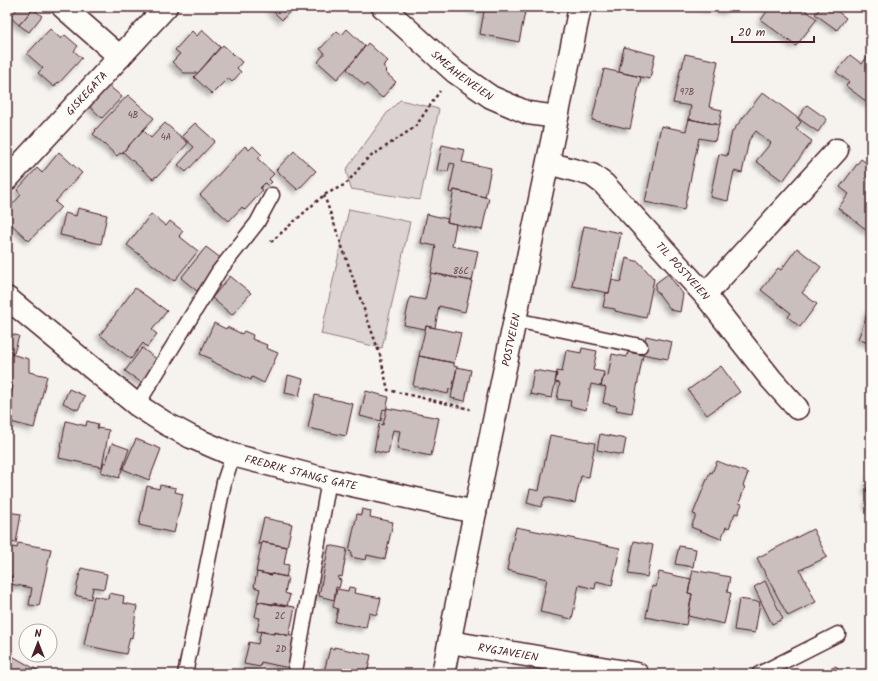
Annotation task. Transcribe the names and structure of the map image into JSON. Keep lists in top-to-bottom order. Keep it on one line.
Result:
{"streets":{"street":["SMEAHEIVEIEN","GISKEGATA","TIL POSTVEIEN","POSTVEIEN","FREDRIK STANGS GATE","RYGJAVEIEN"]},"crossings":[["SMEAHEIVEIEN","POSTVEIEN"],["TIL POSTVEIEN","POSTVEIEN"],["POSTVEIEN","FREDRIK STANGS GATE"],["POSTVEIEN","RYGJAVEIEN"]],"house_numbers":["97B","4B","4A","86C","2C","2D"],"scale_bar":"20 m","north":"top"}
